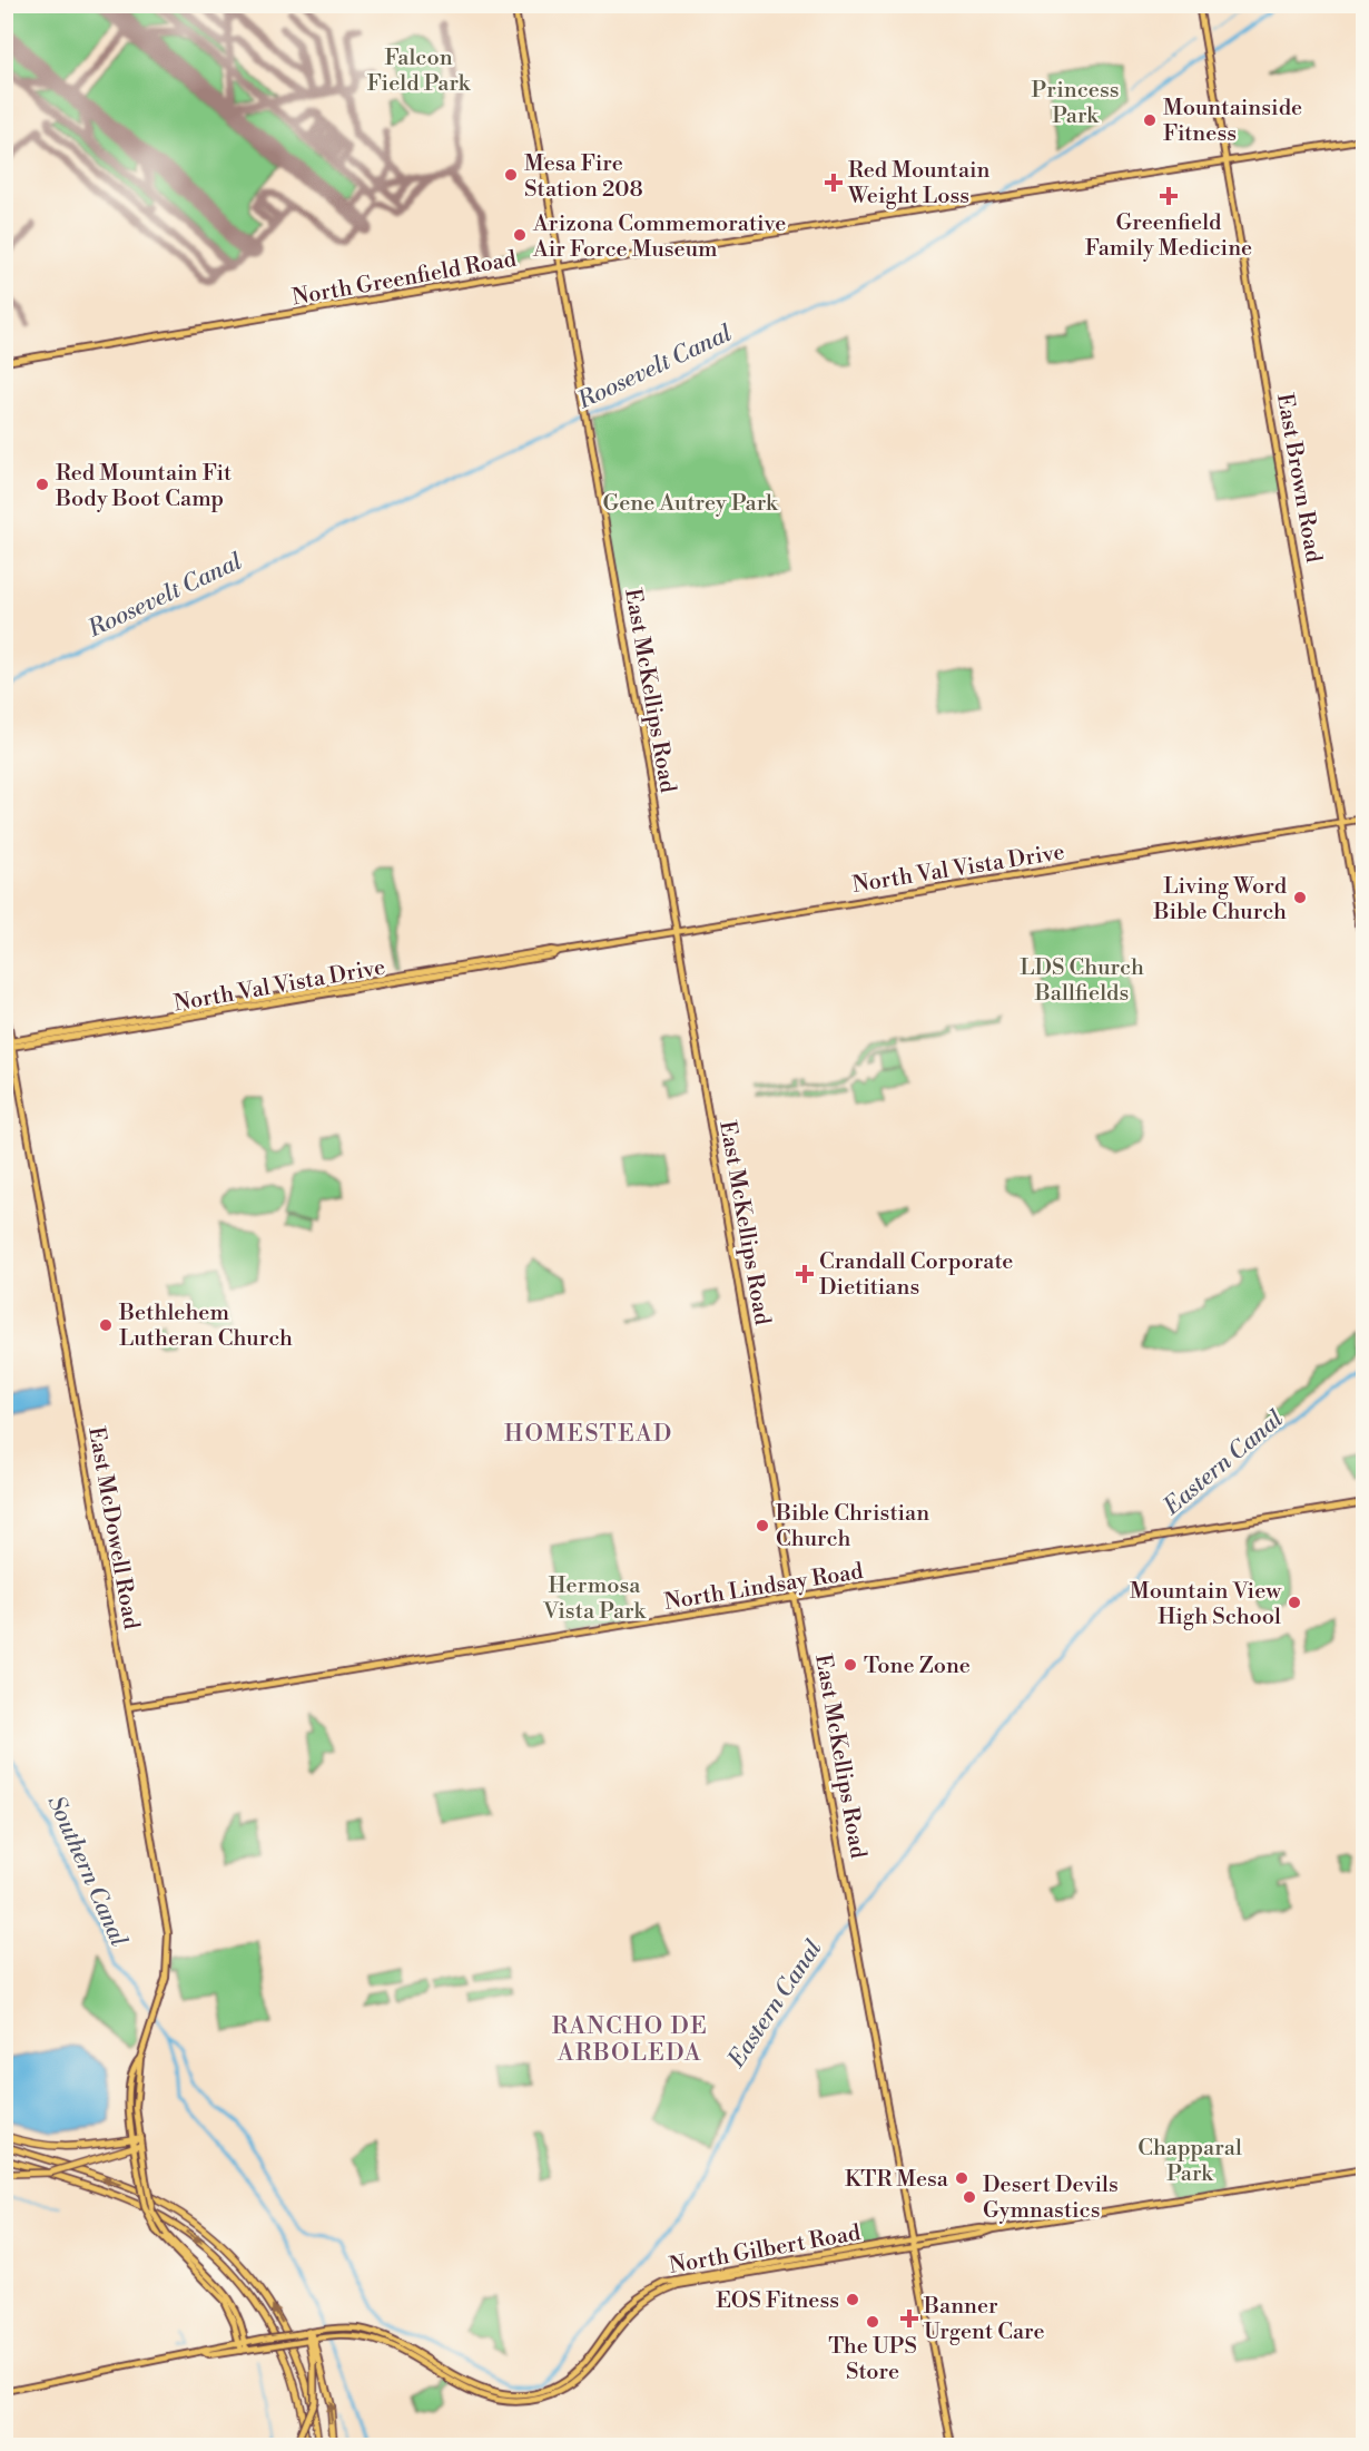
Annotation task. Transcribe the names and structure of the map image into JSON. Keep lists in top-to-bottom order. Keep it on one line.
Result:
{"streets":{"main road":["North Greenfield Road","East Brown Road","East McKellips Road","North Val Vista Drive","East McDowell Road","North Lindsay Road","North Gilbert Road"]},"crossings":[["North Greenfield Road","East Brown Road"],["North Greenfield Road","East McKellips Road"],["East Brown Road","North Val Vista Drive"],["East McKellips Road","North Val Vista Drive"],["East McKellips Road","North Lindsay Road"],["East McKellips Road","North Gilbert Road"],["North Val Vista Drive","East McDowell Road"],["East McDowell Road","North Lindsay Road"],["East McDowell Road","North Gilbert Road"]],"districts":["HOMESTEAD","RANCHO DE ARBOLEDA"],"water":["Roosevelt Canal","Eastern Canal","Southern Canal"],"parks":["Falcon Field Park","Princess Park","Gene Autrey Park","LDS Church Ballfields","Hermosa Vista Park","Chapparal Park"],"places":{"other":["Mountainside Fitness","Mesa Fire Station 208","Arizona Commemorative Air Force Museum","Red Mountain Fit Body Boot Camp","Living Word Bible Church","Bethlehem Lutheran Church","Bible Christian Church","Mountain View High School","Tone Zone","KTR Mesa","Desert Devils Gymnastics","EOS Fitness","The UPS Store"],"health":["Red Mountain Weight Loss","Greenfield Family Medicine","Crandall Corporate Dietitians","Banner Urgent Care"]}}
